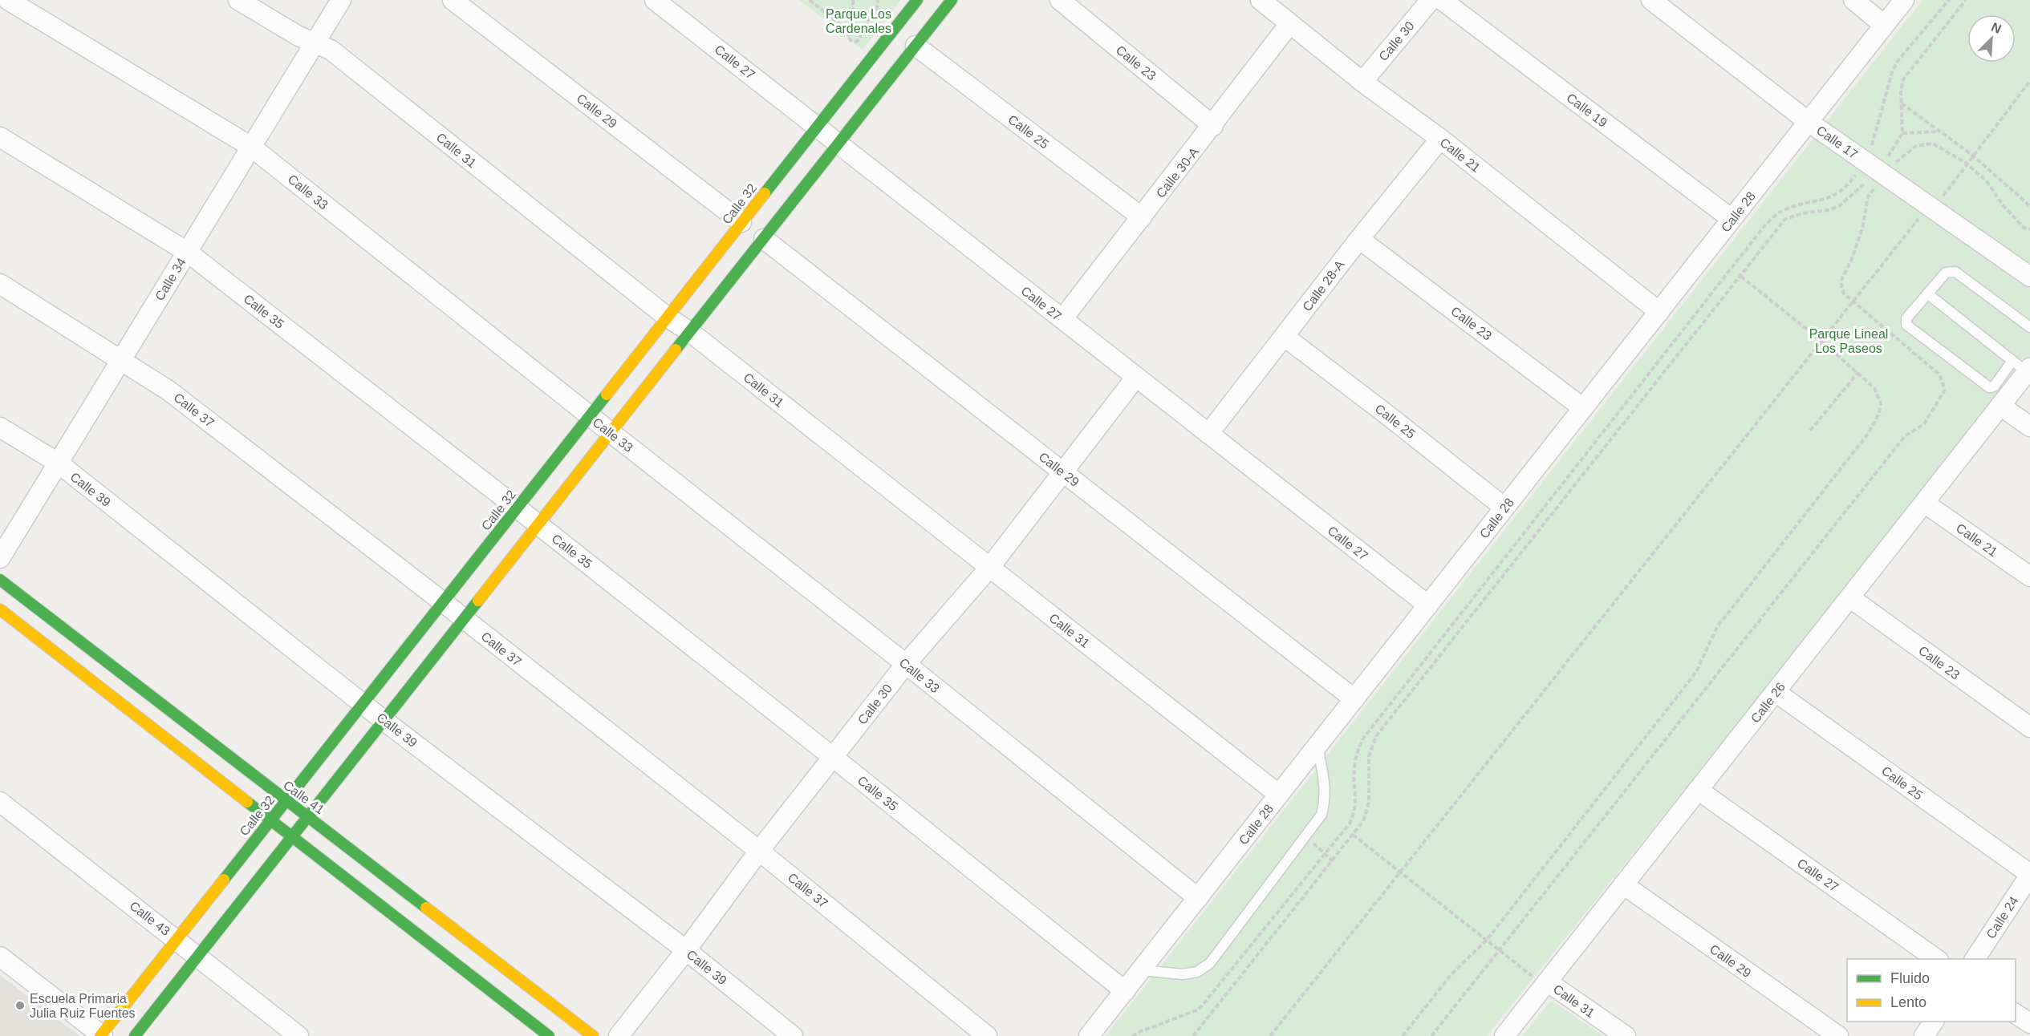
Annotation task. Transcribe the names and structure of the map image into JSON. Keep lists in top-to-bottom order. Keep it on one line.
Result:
{"streets":{"street":["Calle 30","Calle 27","Calle 23","Calle 19","Calle 29","Calle 25","Calle 17","Calle 31","Calle 21","Calle 30-A","Calle 33","Calle 32","Calle 28","Calle 34","Calle 28-A","Calle 35","Calle 37","Calle 39","Calle 26","Calle 41","Calle 24","Calle 43"]},"crossings":[["Calle 30","Calle 27"],["Calle 30","Calle 29"],["Calle 30","Calle 31"],["Calle 30","Calle 21"],["Calle 30","Calle 33"],["Calle 30","Calle 35"],["Calle 30","Calle 37"],["Calle 30","Calle 39"],["Calle 27","Calle 30-A"],["Calle 27","Calle 32"],["Calle 27","Calle 28"],["Calle 27","Calle 28-A"],["Calle 27","Calle 26"],["Calle 23","Calle 30-A"],["Calle 23","Calle 28"],["Calle 23","Calle 28-A"],["Calle 23","Calle 26"],["Calle 19","Calle 28"],["Calle 29","Calle 32"],["Calle 29","Calle 28"],["Calle 29","Calle 26"],["Calle 25","Calle 30-A"],["Calle 25","Calle 28"],["Calle 25","Calle 28-A"],["Calle 25","Calle 26"],["Calle 25","Calle 24"],["Calle 17","Calle 28"],["Calle 31","Calle 32"],["Calle 31","Calle 28"],["Calle 31","Calle 34"],["Calle 31","Calle 26"],["Calle 21","Calle 30-A"],["Calle 21","Calle 28"],["Calle 21","Calle 28-A"],["Calle 21","Calle 26"],["Calle 33","Calle 32"],["Calle 33","Calle 28"],["Calle 33","Calle 34"],["Calle 32","Calle 35"],["Calle 32","Calle 37"],["Calle 32","Calle 39"],["Calle 32","Calle 41"],["Calle 32","Calle 43"],["Calle 28","Calle 35"],["Calle 34","Calle 35"],["Calle 34","Calle 37"],["Calle 34","Calle 39"]],"parks":["Parque Los Cardenales","Parque Lineal Los Paseos"],"places":["Escuela Primaria Julia Ruiz Fuentes"],"legend":["Fluido","Lento"],"north":"top right"}
